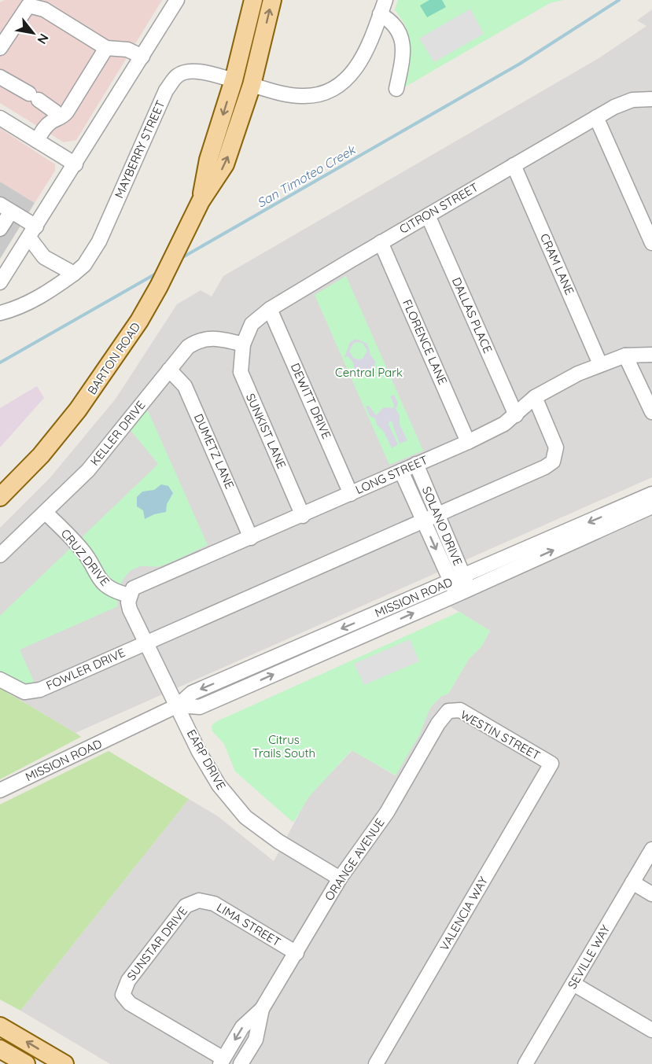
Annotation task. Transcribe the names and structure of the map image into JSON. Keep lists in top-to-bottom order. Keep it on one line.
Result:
{"streets":{"main road":["BARTON ROAD"],"street":["MAYBERRY STREET","CITRON STREET","CRAM LANE","DALLAS PLACE","FLORENCE LANE","DEWITT DRIVE","SUNKIST LANE","KELLER DRIVE","DUMETZ LANE","LONG STREET","SOLANO DRIVE","CRUZ DRIVE","MISSION ROAD","FOWLER DRIVE","WESTIN STREET","EARP DRIVE","ORANGE AVENUE","VALENCIA WAY","LIMA STREET","SUNSTAR DRIVE","SEVILLE WAY"]},"crossings":[["MAYBERRY STREET","BARTON ROAD"],["CITRON STREET","CRAM LANE"],["CITRON STREET","DALLAS PLACE"],["CITRON STREET","FLORENCE LANE"],["CITRON STREET","DEWITT DRIVE"],["CITRON STREET","SUNKIST LANE"],["CITRON STREET","KELLER DRIVE"],["CRAM LANE","LONG STREET"],["DALLAS PLACE","LONG STREET"],["FLORENCE LANE","LONG STREET"],["DEWITT DRIVE","LONG STREET"],["SUNKIST LANE","KELLER DRIVE"],["SUNKIST LANE","LONG STREET"],["KELLER DRIVE","DUMETZ LANE"],["KELLER DRIVE","CRUZ DRIVE"],["DUMETZ LANE","LONG STREET"],["LONG STREET","SOLANO DRIVE"],["LONG STREET","CRUZ DRIVE"],["LONG STREET","FOWLER DRIVE"],["LONG STREET","EARP DRIVE"],["SOLANO DRIVE","MISSION ROAD"],["SOLANO DRIVE","FOWLER DRIVE"],["CRUZ DRIVE","EARP DRIVE"],["MISSION ROAD","EARP DRIVE"],["FOWLER DRIVE","EARP DRIVE"],["WESTIN STREET","ORANGE AVENUE"],["WESTIN STREET","VALENCIA WAY"],["EARP DRIVE","ORANGE AVENUE"],["ORANGE AVENUE","LIMA STREET"],["ORANGE AVENUE","SUNSTAR DRIVE"],["LIMA STREET","SUNSTAR DRIVE"]],"water":["San Timoteo Creek"],"parks":["Central Park","Citrus Trails South"],"north":"bottom right"}
